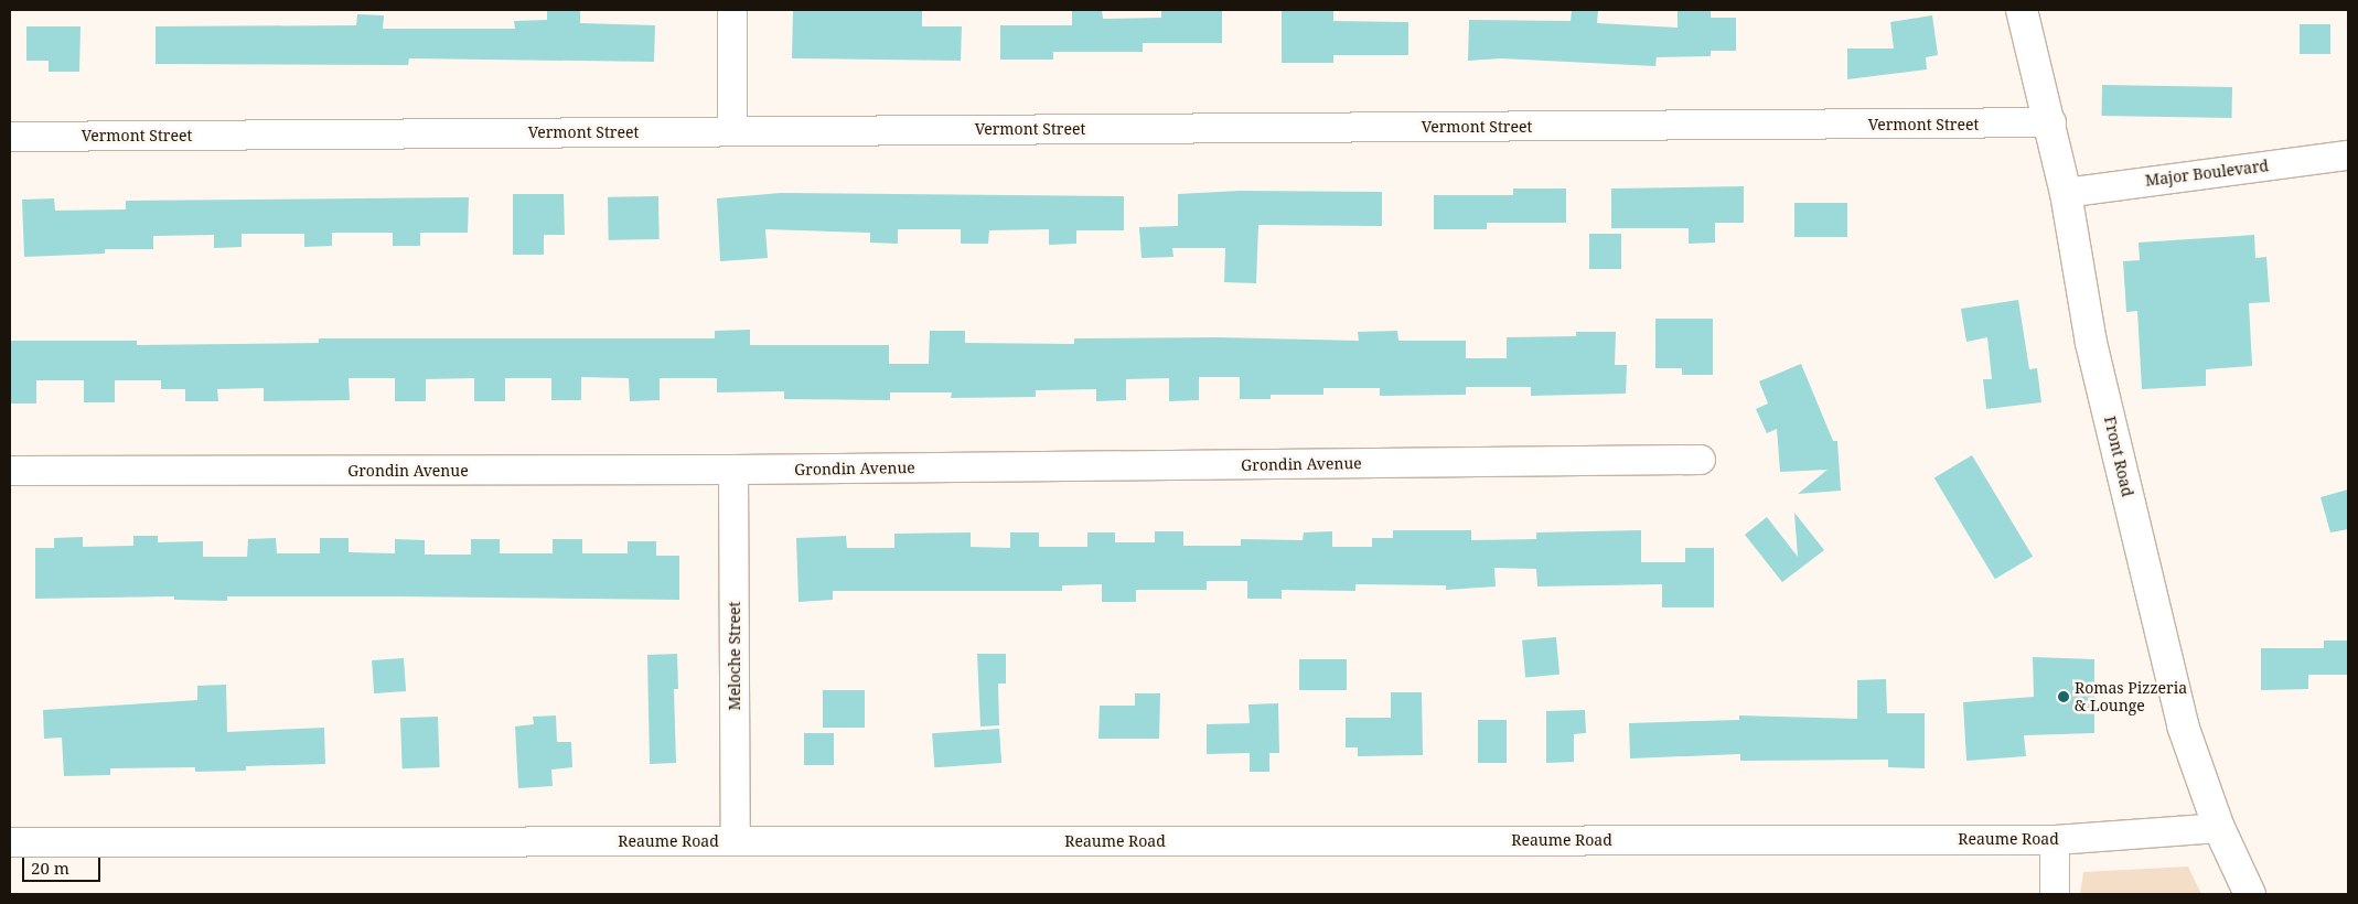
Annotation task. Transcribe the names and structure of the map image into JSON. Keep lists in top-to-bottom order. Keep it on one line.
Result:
{"streets":{"main road":["Front Road"],"street":["Vermont Street","Major Boulevard","Grondin Avenue","Meloche Street","Reaume Road"]},"crossings":[["Vermont Street","Front Road"],["Major Boulevard","Front Road"],["Front Road","Reaume Road"],["Grondin Avenue","Meloche Street"],["Meloche Street","Reaume Road"]],"places":["Romas Pizzeria & Lounge"],"scale_bar":"20 m"}
